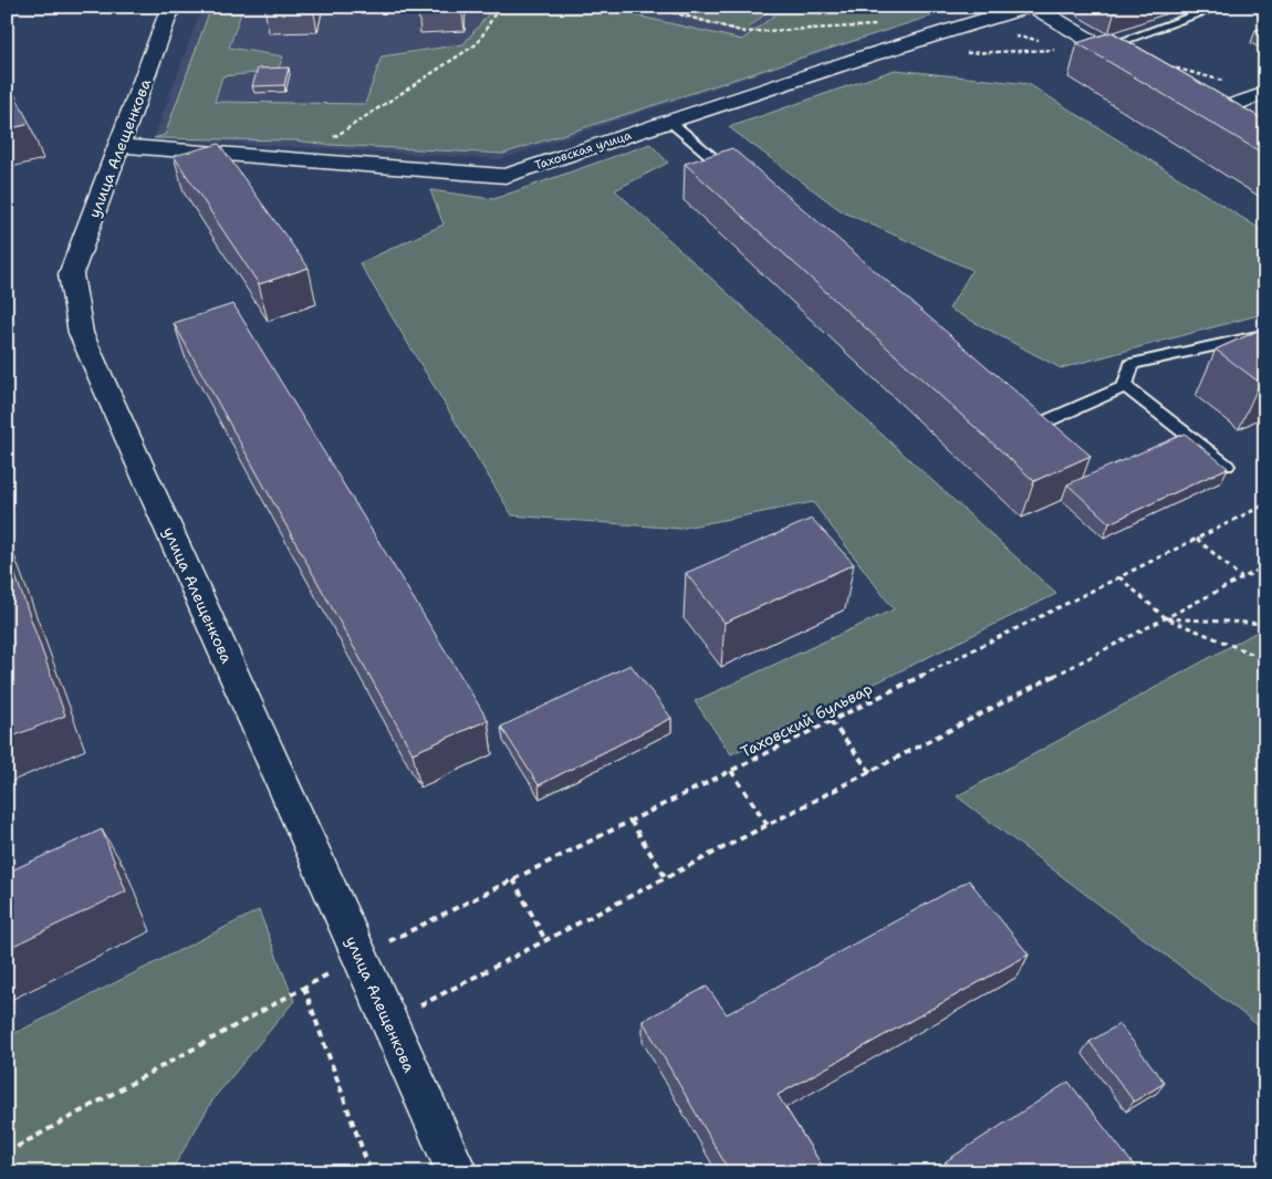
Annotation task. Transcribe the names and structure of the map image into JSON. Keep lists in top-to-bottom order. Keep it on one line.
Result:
{"streets":{"street":["улица Алещенкова","Таховская улица"],"path":["Таховский бульвар"]},"crossings":[["улица Алещенкова","Таховская улица"],["улица Алещенкова","Таховский бульвар"]]}
